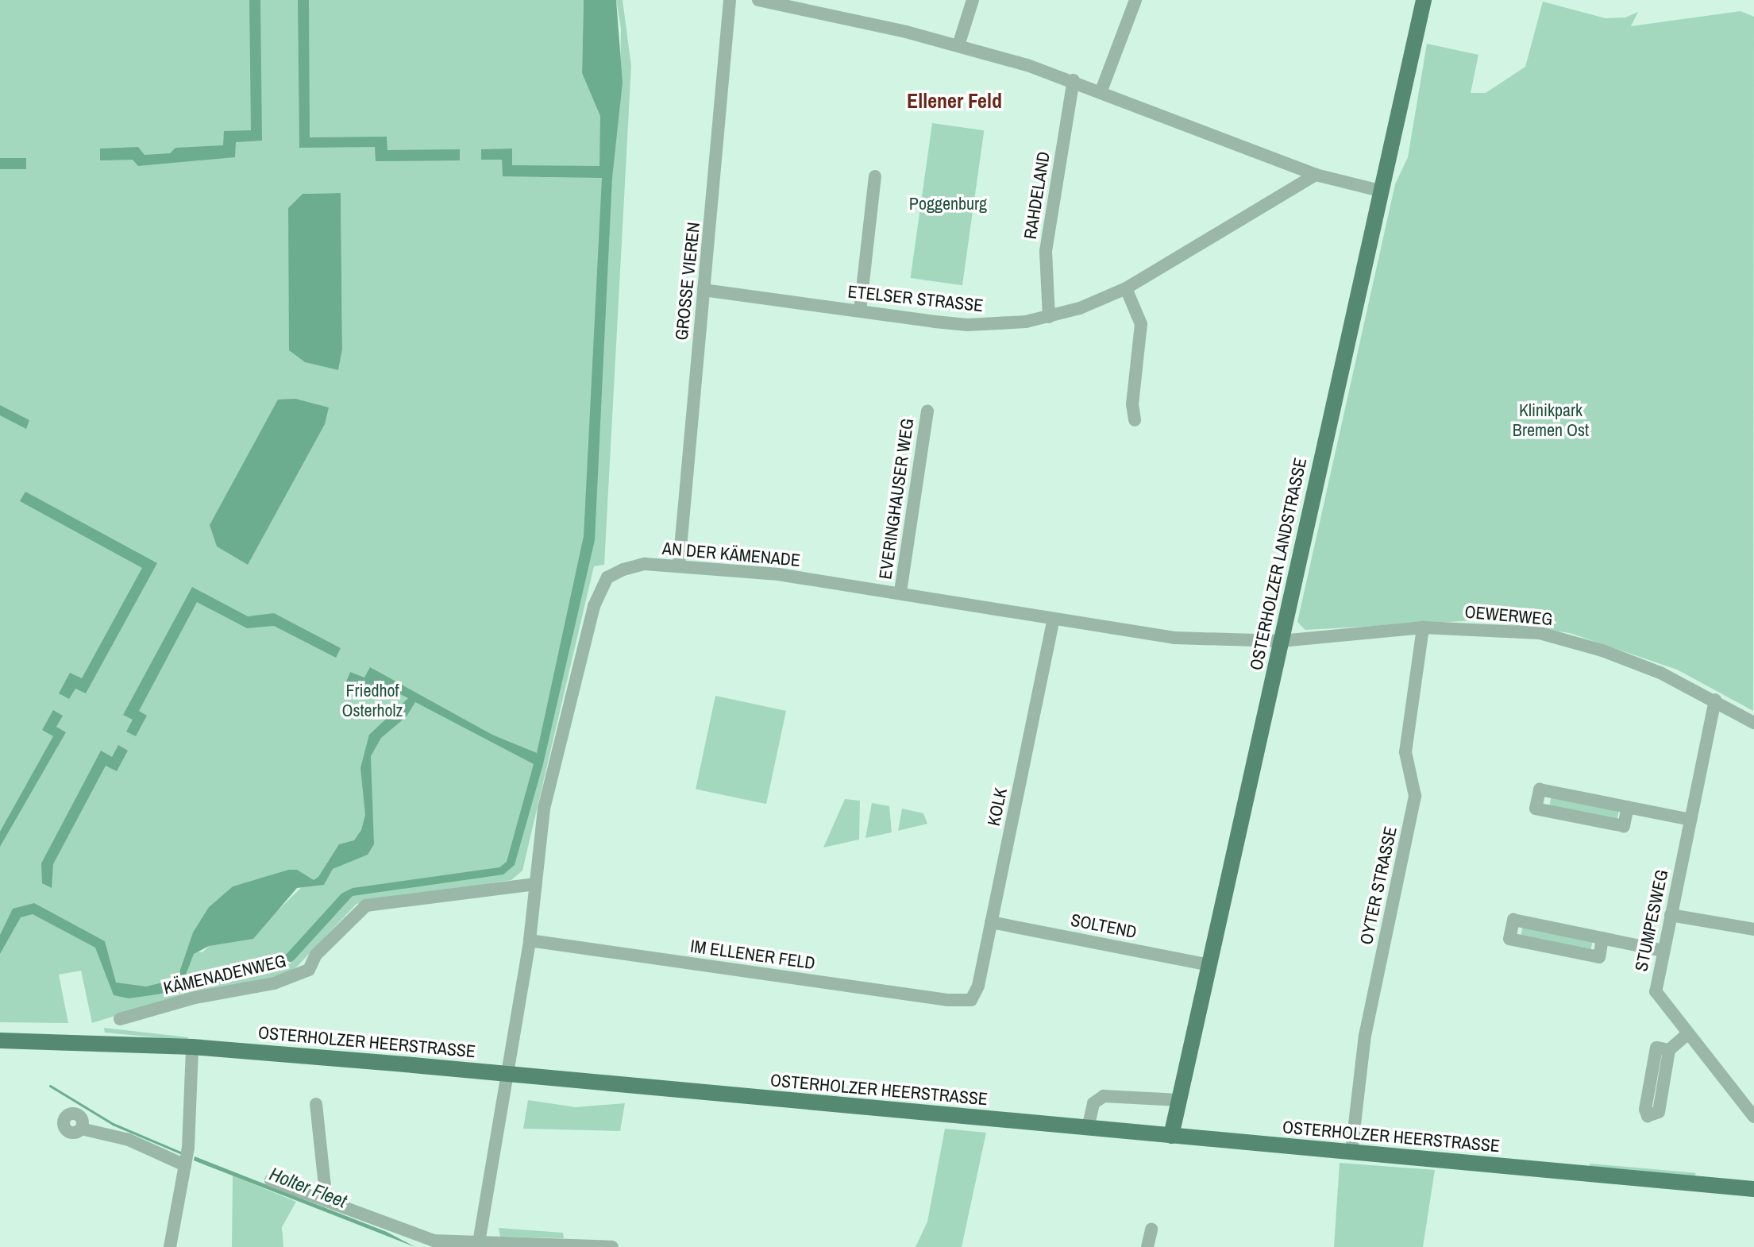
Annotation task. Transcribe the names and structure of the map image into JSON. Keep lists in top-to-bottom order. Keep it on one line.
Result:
{"streets":{"main road":["OSTERHOLZER LANDSTRASSE","OSTERHOLZER HEERSTRASSE"],"street":["RAHDELAND","GROSSE VIEREN","ETELSER STRASSE","EVERINGHAUSER WEG","AN DER KÄMENADE","OEWERWEG","KOLK","OYTER STRASSE","STUMPESWEG","SOLTEND","IM ELLENER FELD","KÄMENADENWEG"]},"crossings":[["RAHDELAND","ETELSER STRASSE"],["GROSSE VIEREN","ETELSER STRASSE"],["GROSSE VIEREN","AN DER KÄMENADE"],["EVERINGHAUSER WEG","AN DER KÄMENADE"],["AN DER KÄMENADE","OSTERHOLZER LANDSTRASSE"],["AN DER KÄMENADE","OEWERWEG"],["AN DER KÄMENADE","KOLK"],["AN DER KÄMENADE","IM ELLENER FELD"],["AN DER KÄMENADE","KÄMENADENWEG"],["AN DER KÄMENADE","OSTERHOLZER HEERSTRASSE"],["OSTERHOLZER LANDSTRASSE","OEWERWEG"],["OSTERHOLZER LANDSTRASSE","SOLTEND"],["OSTERHOLZER LANDSTRASSE","OSTERHOLZER HEERSTRASSE"],["OEWERWEG","OYTER STRASSE"],["OEWERWEG","STUMPESWEG"],["KOLK","SOLTEND"],["KOLK","IM ELLENER FELD"],["OYTER STRASSE","OSTERHOLZER HEERSTRASSE"]],"districts":["Ellener Feld"],"water":["Holter Fleet"],"parks":["Poggenburg","Klinikpark Bremen Ost","Friedhof Osterholz"]}
